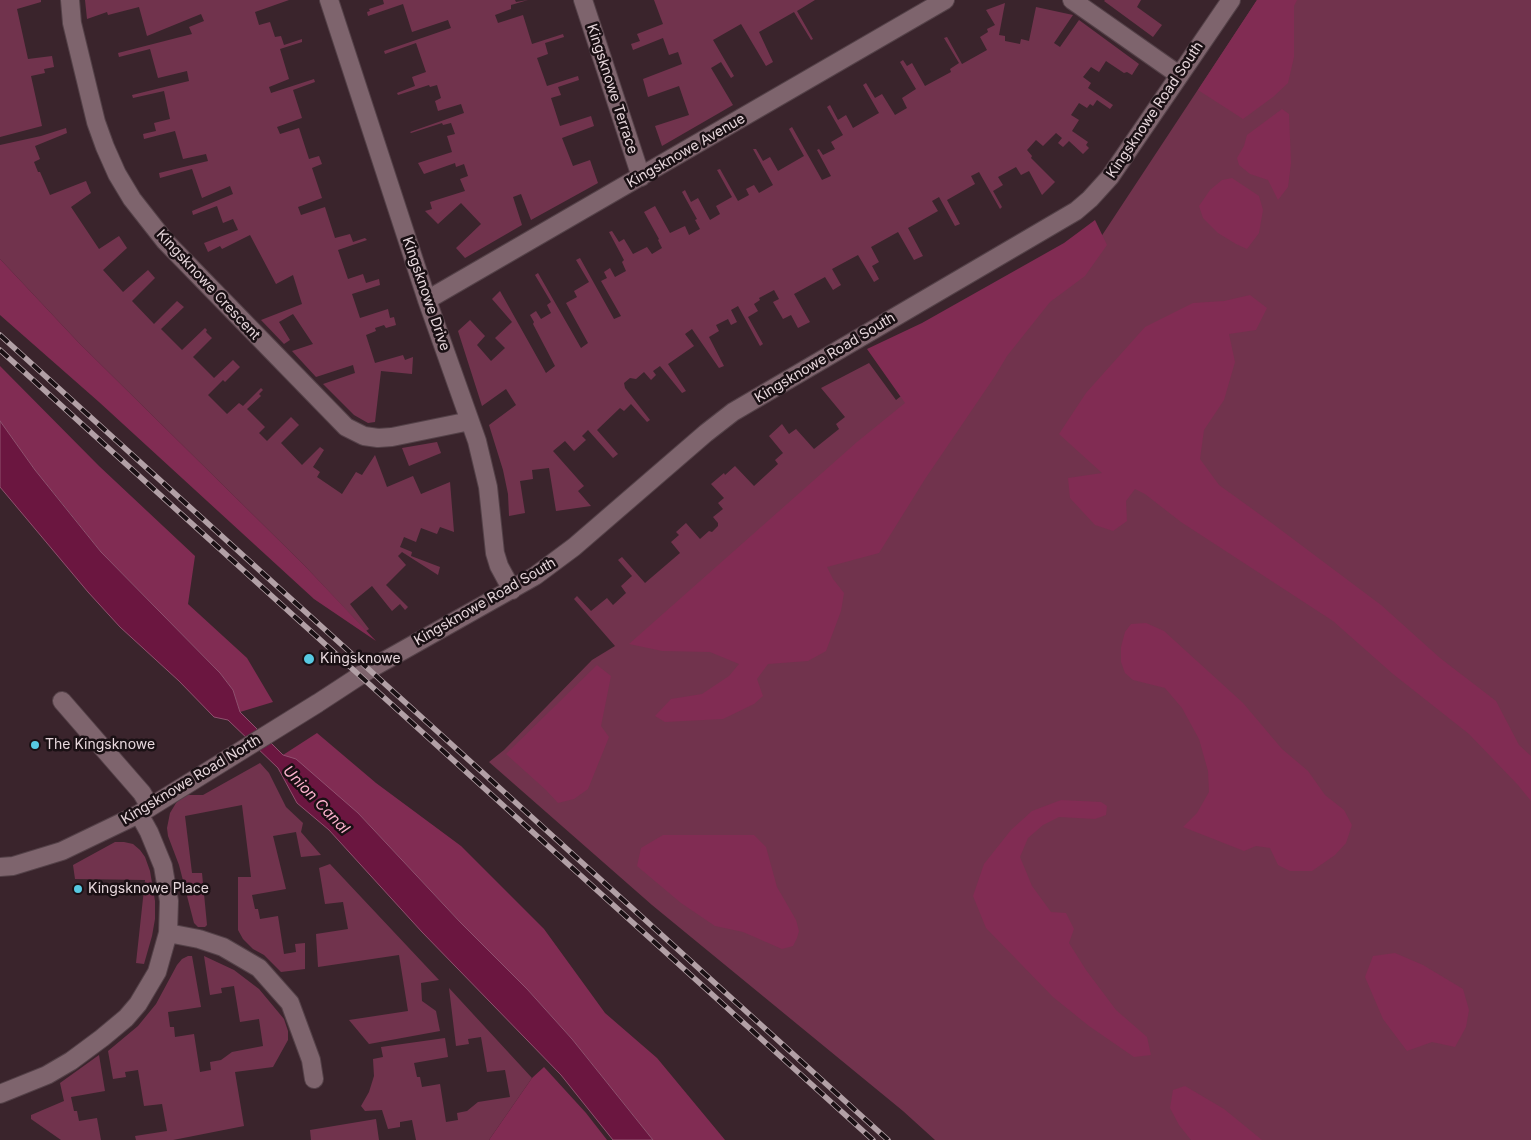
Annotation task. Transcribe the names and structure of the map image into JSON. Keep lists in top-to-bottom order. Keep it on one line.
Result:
{"streets":{"street":["Kingsknowe Terrace","Kingsknowe Road South","Kingsknowe Avenue","Kingsknowe Crescent","Kingsknowe Drive","Kingsknowe Road North"]},"crossings":[["Kingsknowe Terrace","Kingsknowe Avenue"],["Kingsknowe Road South","Kingsknowe Drive"],["Kingsknowe Road South","Kingsknowe Road North"],["Kingsknowe Avenue","Kingsknowe Drive"],["Kingsknowe Crescent","Kingsknowe Drive"]],"water":["Union Canal"],"places":["Kingsknowe","The Kingsknowe","Kingsknowe Place"]}
